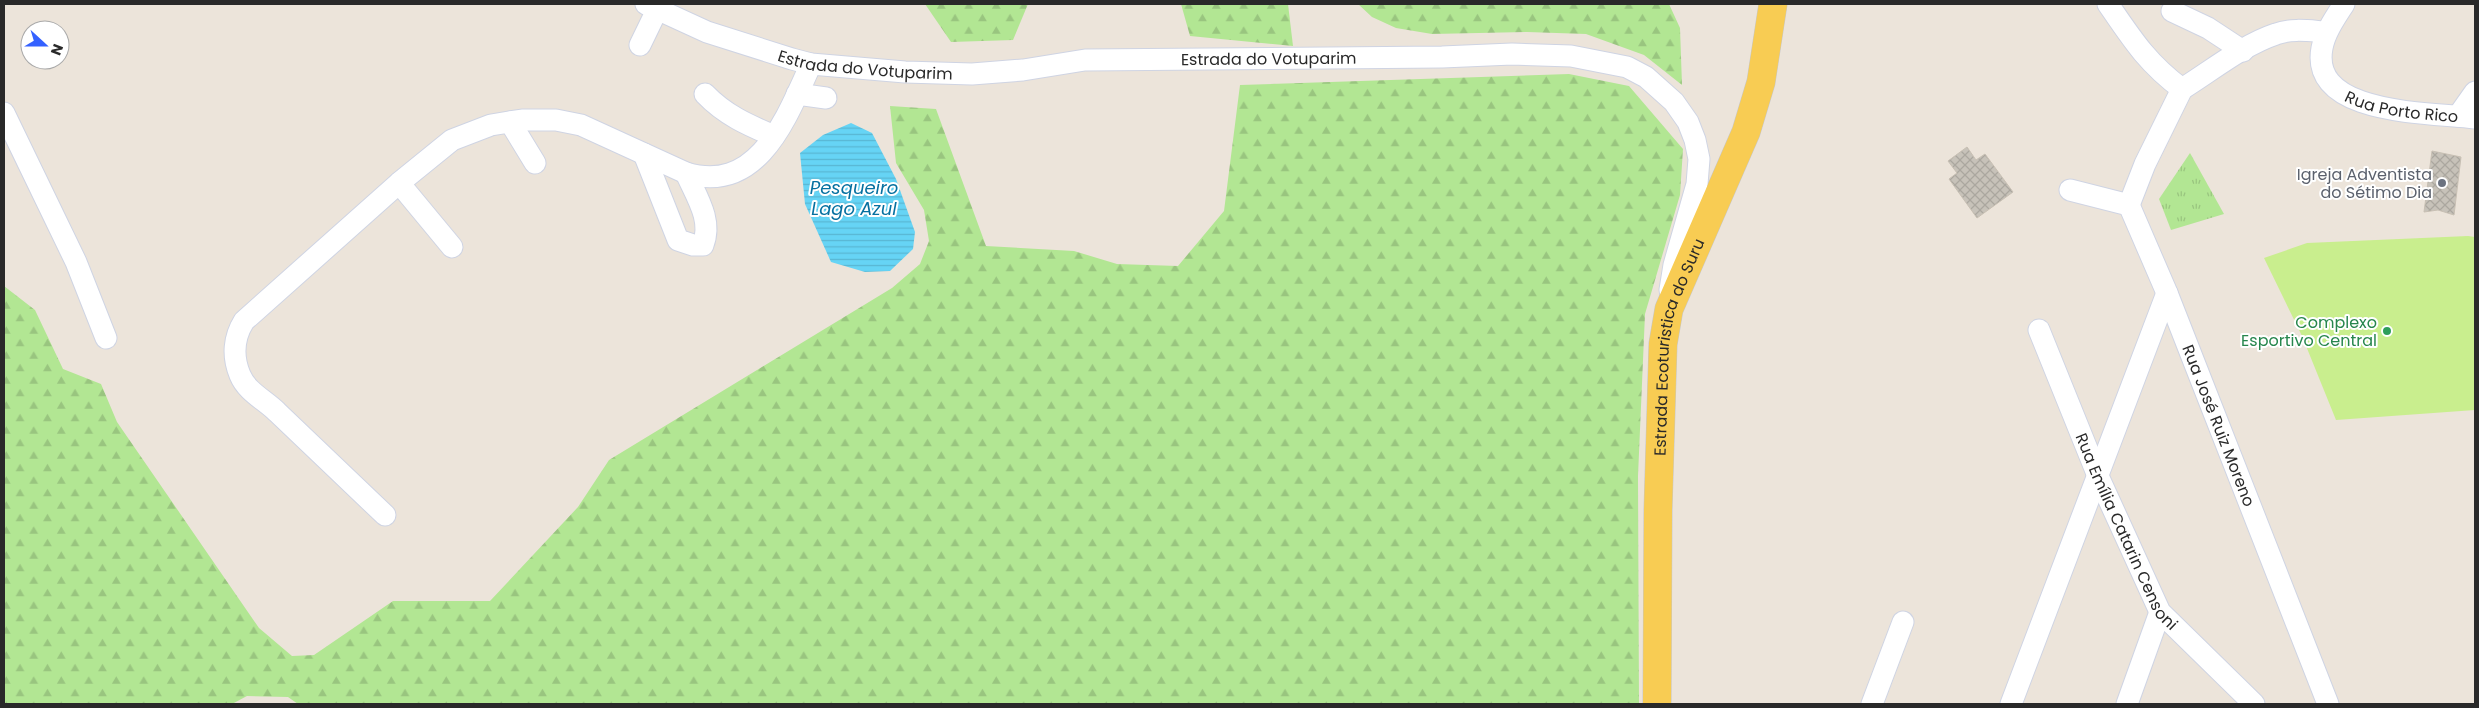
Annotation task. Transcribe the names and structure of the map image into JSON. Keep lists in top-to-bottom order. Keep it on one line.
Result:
{"streets":{"main road":["Estrada Ecoturistica do Suru"],"street":["Estrada do Votuparim","Rua Porto Rico","Rua José Ruiz Moreno","Rua Emília Catarin Censoni"]},"crossings":[["Estrada do Votuparim","Estrada Ecoturistica do Suru"]],"water":["Pesqueiro Lago Azul"],"places":["Igreja Adventista do Sétimo Dia","Complexo Esportivo Central"],"north":"right"}
